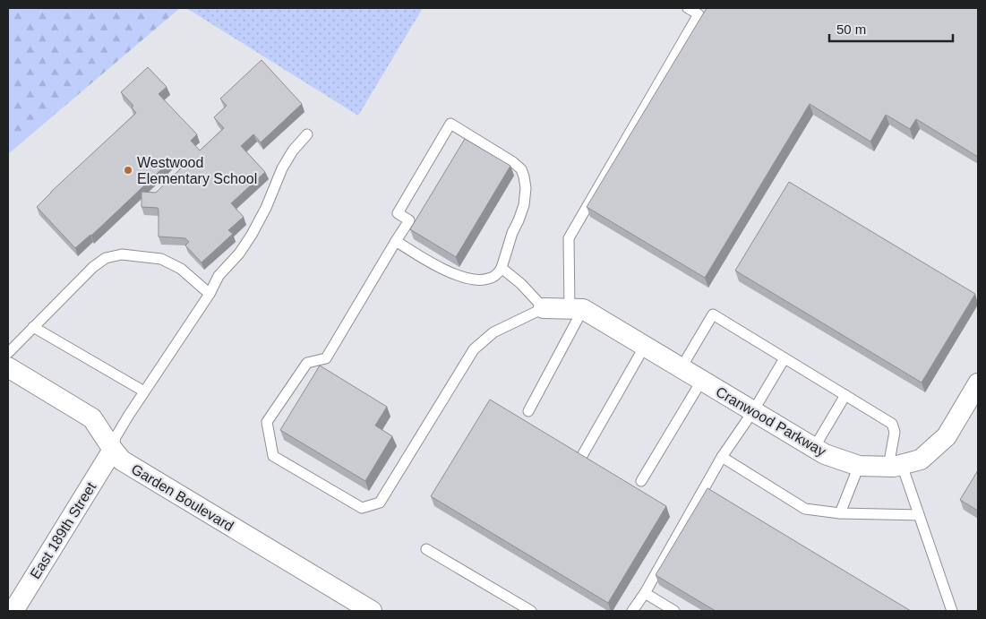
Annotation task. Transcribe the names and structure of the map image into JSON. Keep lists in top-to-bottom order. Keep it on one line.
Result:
{"streets":{"street":["Cranwood Parkway","Garden Boulevard","East 189th Street"]},"crossings":[["Garden Boulevard","East 189th Street"]],"places":["Westwood Elementary School"],"scale_bar":"50 m"}
